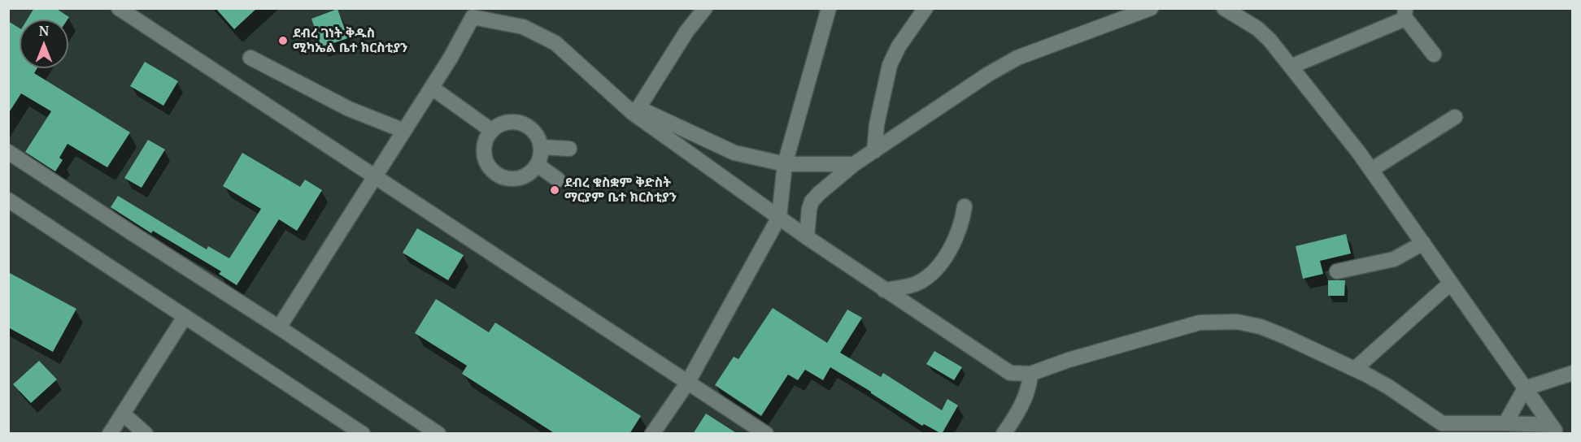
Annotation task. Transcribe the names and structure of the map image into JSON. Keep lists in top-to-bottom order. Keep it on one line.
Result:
{"places":["ደብረ ገነት ቅዱስ ሚካኤል ቤተ ክርስቲያን","ደብረ ቁስቋም ቅድስት ማርያም ቤተ ክርስቲያን"],"north":"top"}
